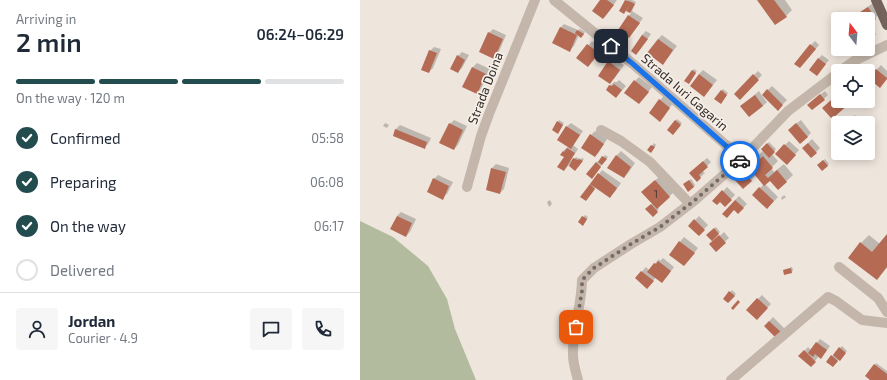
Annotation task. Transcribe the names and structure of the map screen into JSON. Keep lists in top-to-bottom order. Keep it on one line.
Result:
{"streets":{"street":["Strada Doina","Strada Iuri Gagarin"]},"house_numbers":["1"],"north":"top","page":{"heading":["2 min","Arriving in","06:24–06:29"],"panel":["Jordan","Courier · 4.9"],"bar":"On the way · 120 m","list":[["Confirmed","05:58"],["Preparing","06:08"],["On the way","06:17"],"Delivered"]}}
